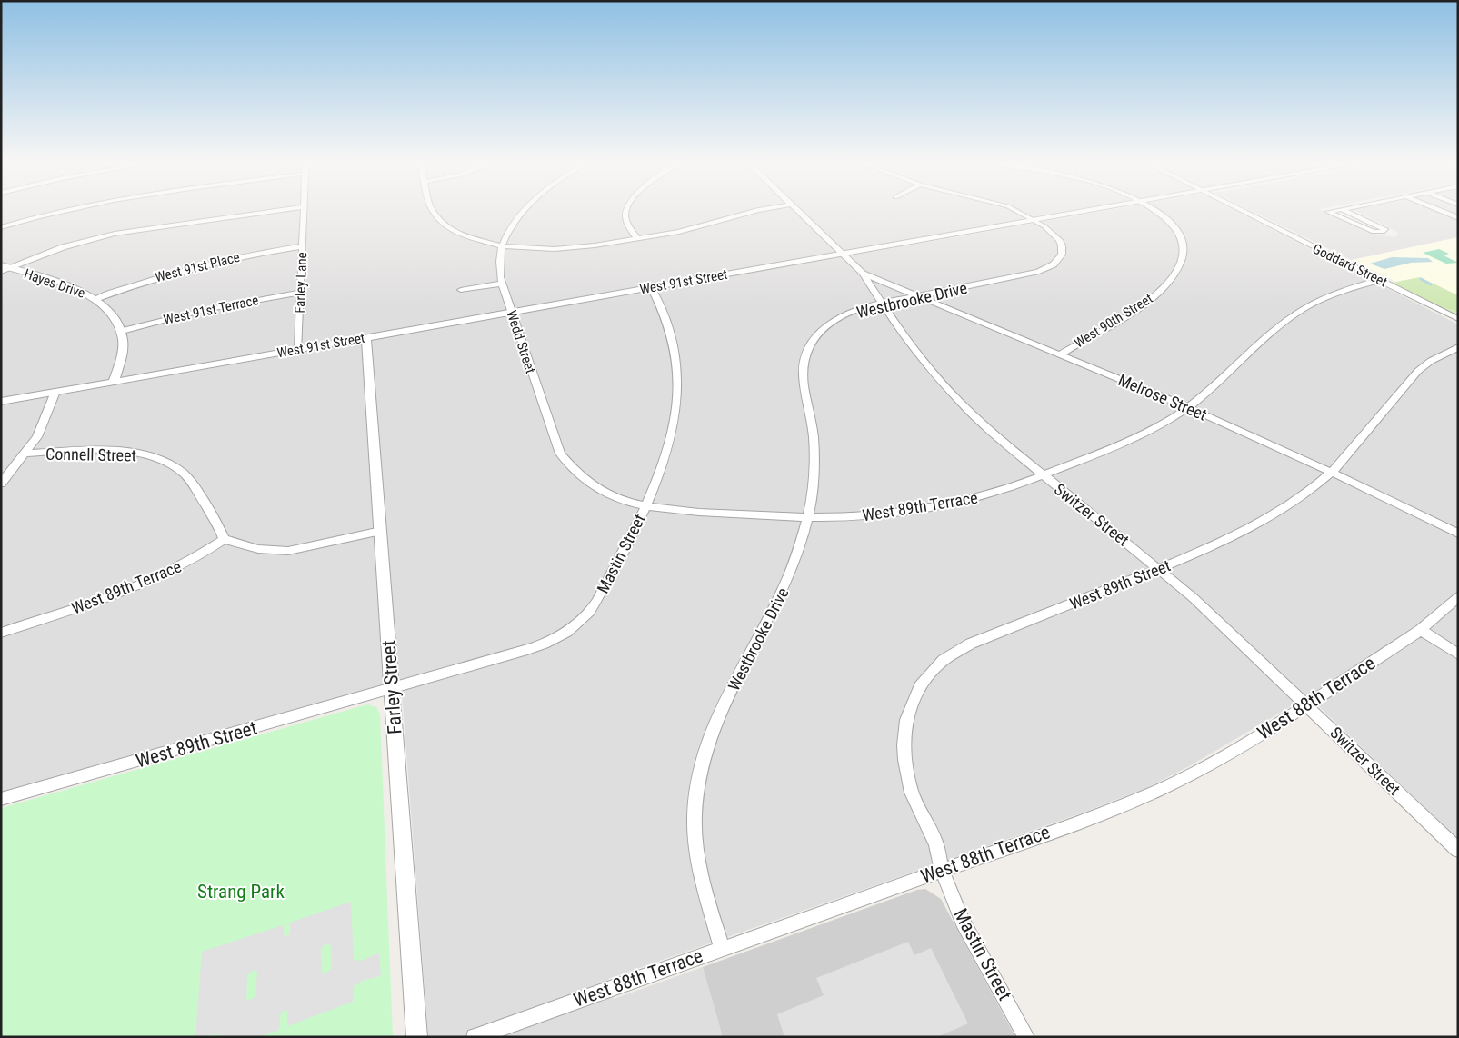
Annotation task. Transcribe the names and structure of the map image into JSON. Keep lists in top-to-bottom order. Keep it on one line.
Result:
{"streets":{"street":["Goddard Street","West 91st Place","West 91st Street","Farley Lane","Hayes Drive","Westbrooke Drive","West 91st Terrace","West 90th Street","Wedd Street","Melrose Street","Connell Street","West 89th Terrace","Switzer Street","Mastin Street","West 89th Street","Farley Street","West 88th Terrace"]},"crossings":[["Goddard Street","West 89th Terrace"],["West 91st Place","Farley Lane"],["West 91st Place","Hayes Drive"],["West 91st Street","Farley Lane"],["West 91st Street","Westbrooke Drive"],["West 91st Street","Wedd Street"],["West 91st Street","Switzer Street"],["West 91st Street","Mastin Street"],["West 91st Street","Farley Street"],["Farley Lane","West 91st Terrace"],["Hayes Drive","West 91st Terrace"],["Westbrooke Drive","Melrose Street"],["Westbrooke Drive","West 89th Terrace"],["Westbrooke Drive","Switzer Street"],["Westbrooke Drive","West 88th Terrace"],["West 90th Street","Melrose Street"],["Wedd Street","West 89th Terrace"],["Wedd Street","Mastin Street"],["Melrose Street","West 89th Terrace"],["Melrose Street","Switzer Street"],["Melrose Street","West 89th Street"],["Connell Street","West 89th Terrace"],["West 89th Terrace","Switzer Street"],["West 89th Terrace","Mastin Street"],["Switzer Street","West 89th Street"],["Switzer Street","West 88th Terrace"],["Mastin Street","West 89th Street"],["Mastin Street","Farley Street"],["Mastin Street","West 88th Terrace"],["West 89th Street","Farley Street"],["West 89th Street","West 88th Terrace"]],"parks":["Strang Park"]}
